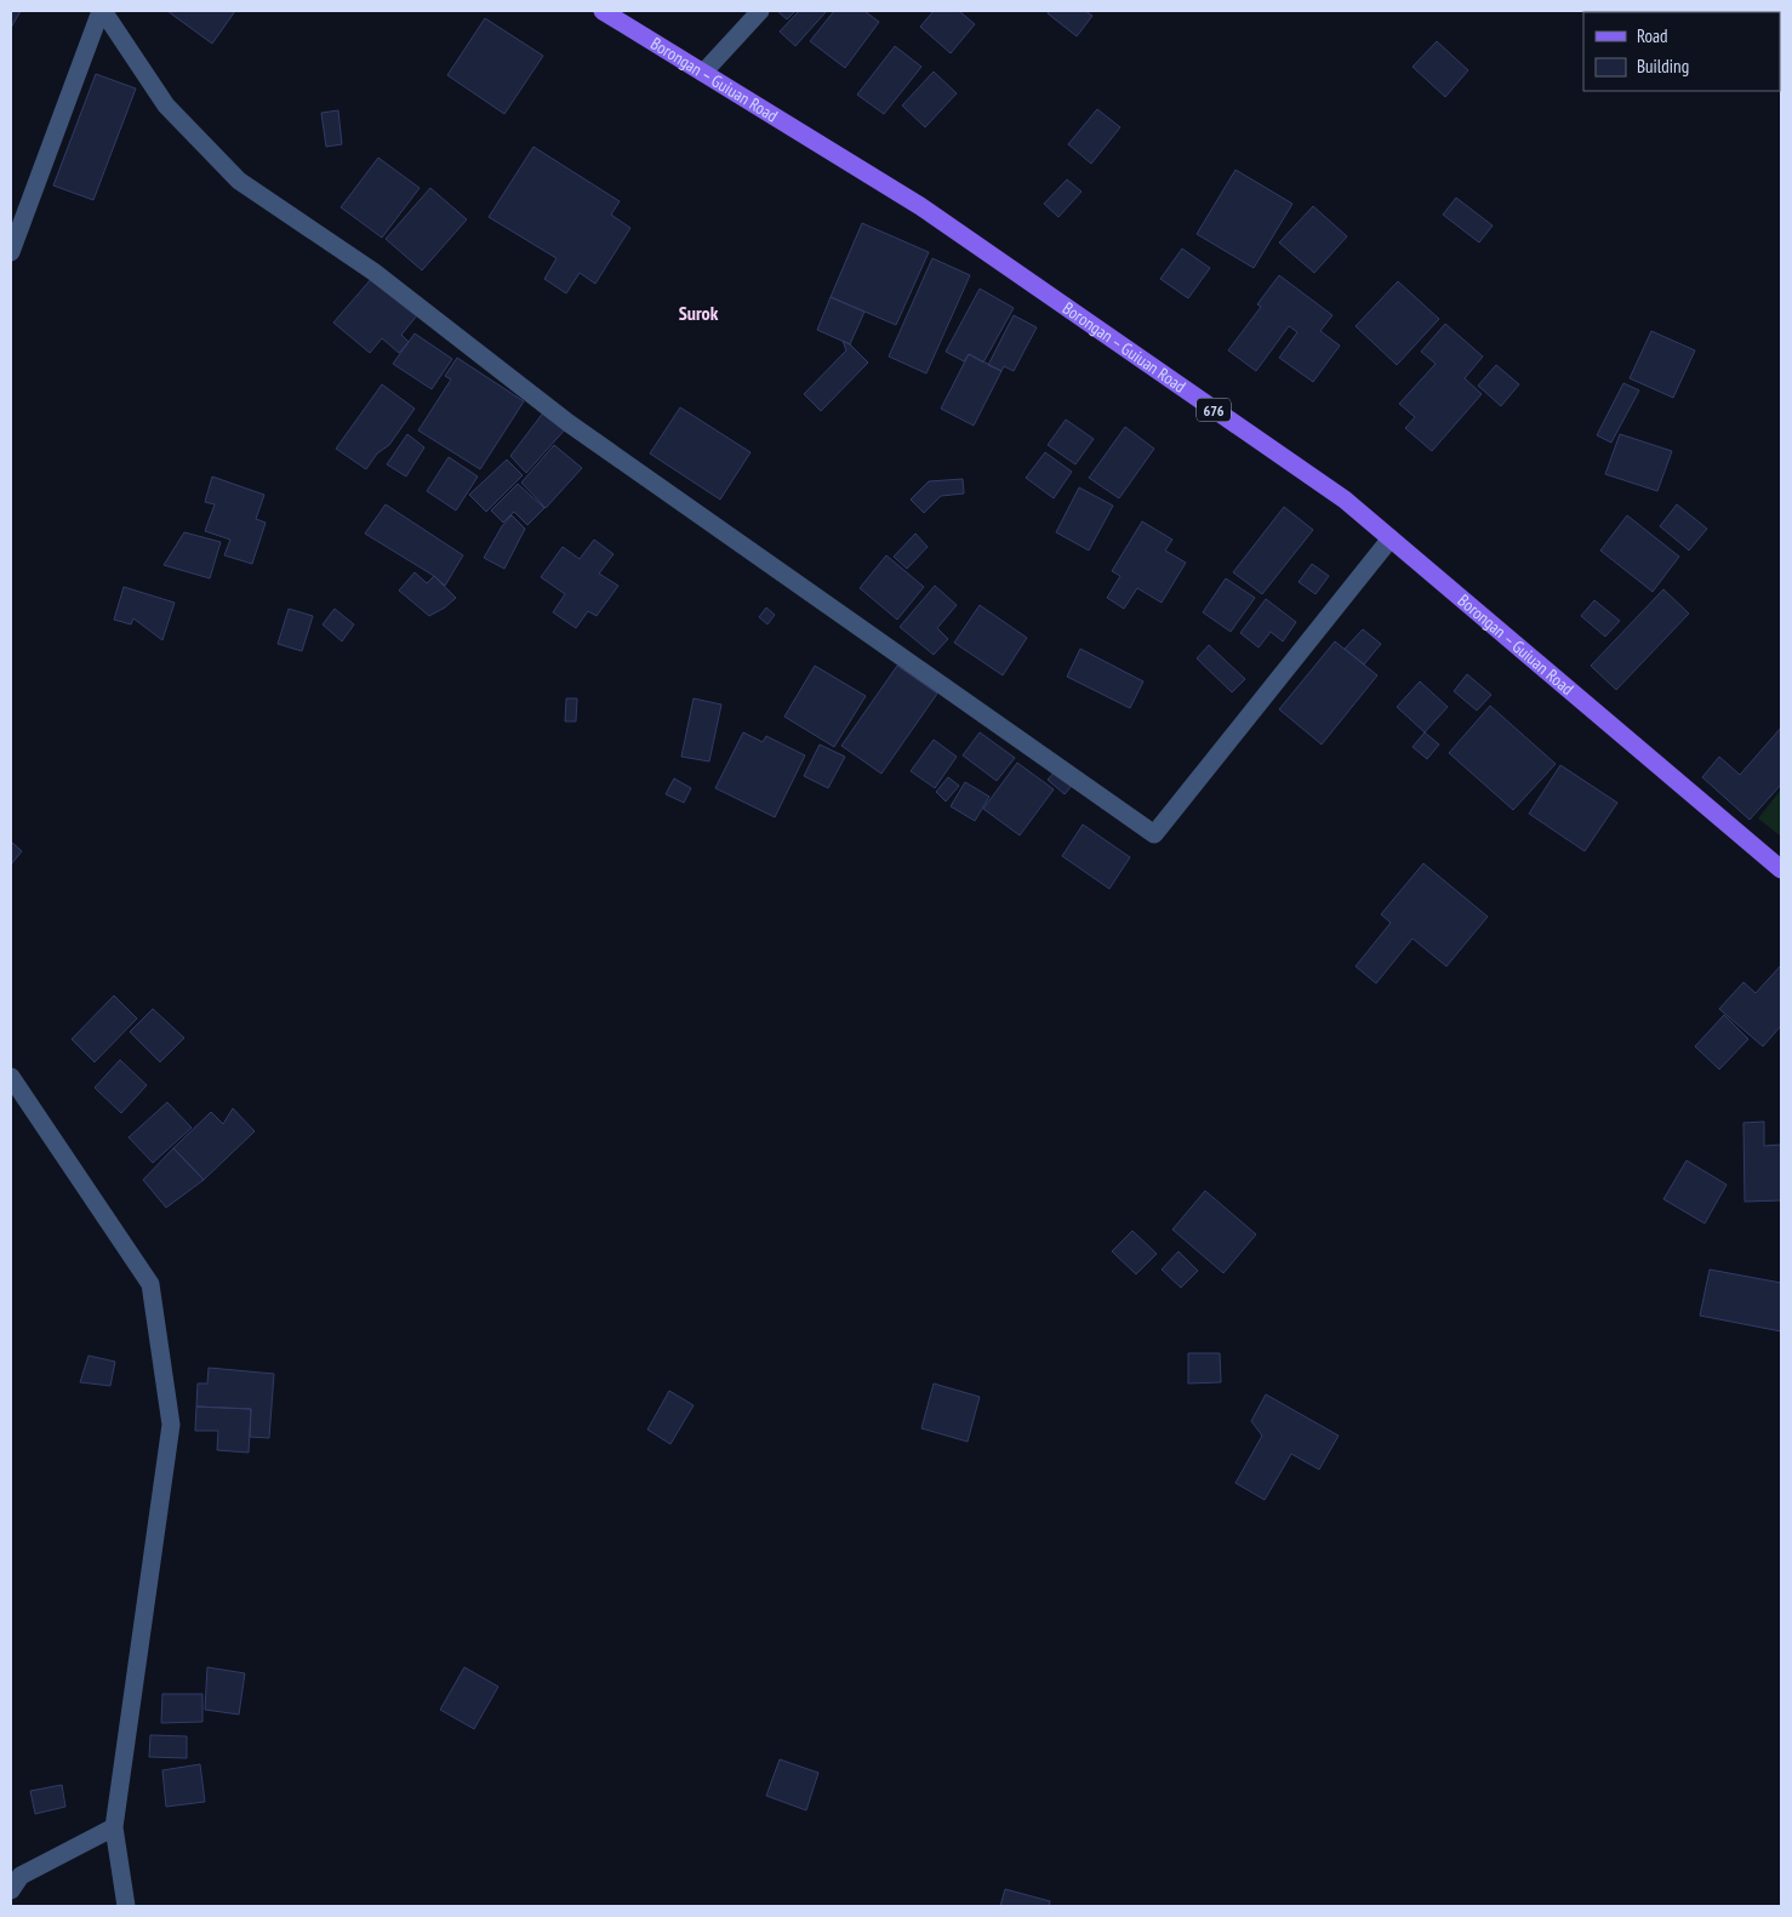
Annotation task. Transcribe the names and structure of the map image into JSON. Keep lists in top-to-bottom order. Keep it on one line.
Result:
{"streets":{"main road":["Borongan – Guiuan Road","676"]},"districts":["Surok"],"legend":["Road","Building"]}
